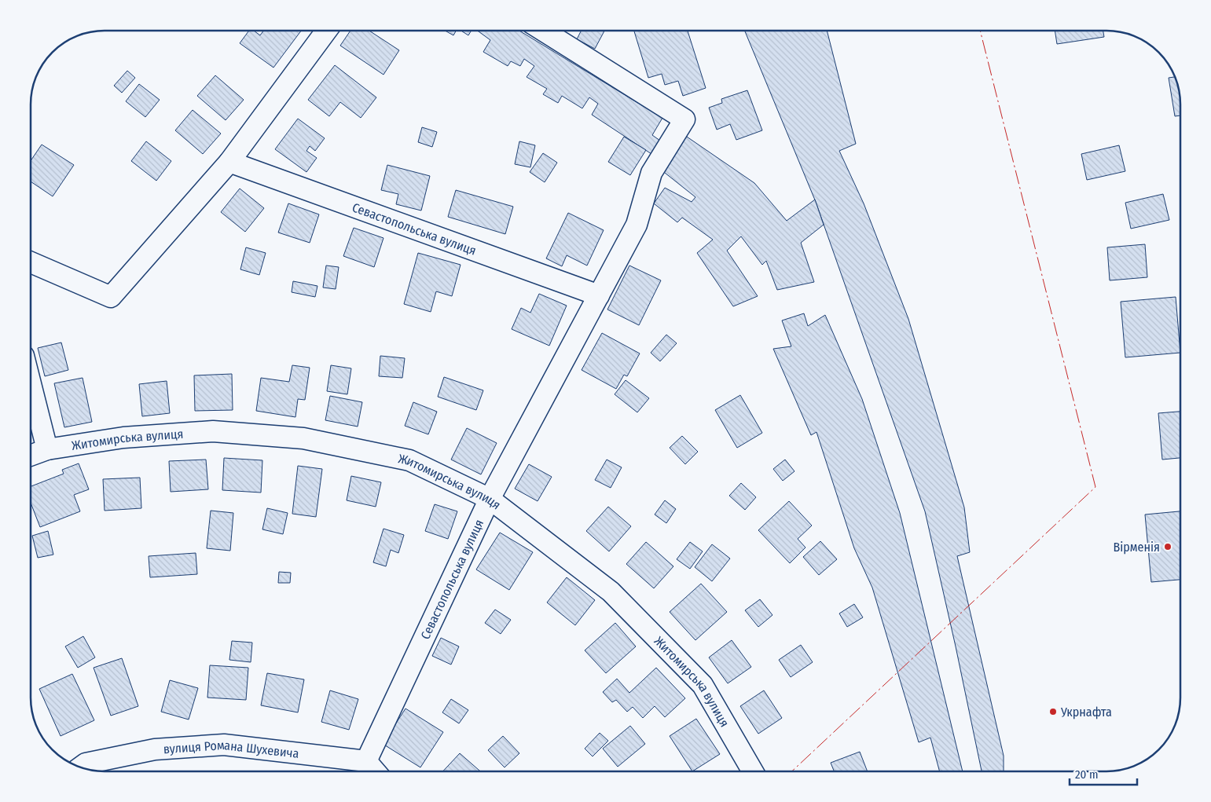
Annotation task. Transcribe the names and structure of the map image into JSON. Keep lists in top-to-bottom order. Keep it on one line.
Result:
{"streets":{"street":["Севастопольська вулиця","Житомирська вулиця","вулиця Романа Шухевича"]},"crossings":[["Севастопольська вулиця","Житомирська вулиця"],["Севастопольська вулиця","вулиця Романа Шухевича"]],"places":["Вірменія","Укрнафта"],"scale_bar":"20 m"}
